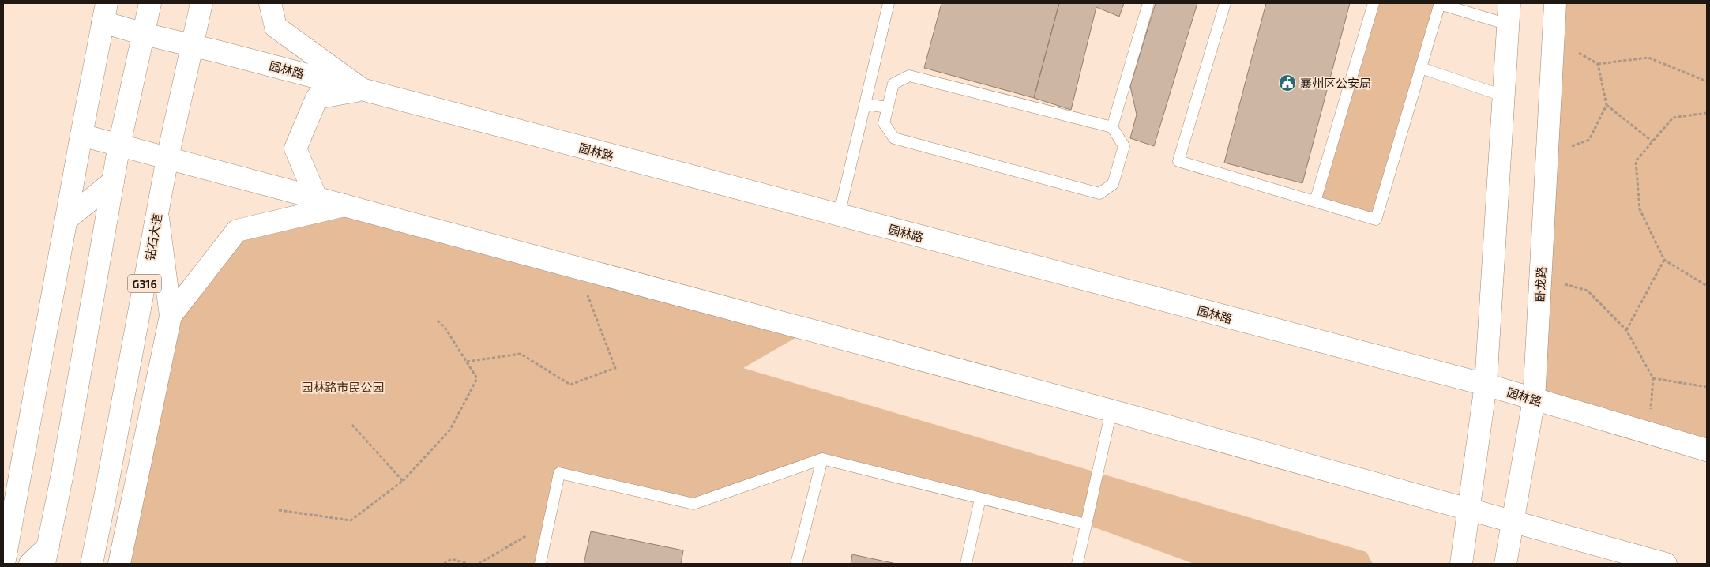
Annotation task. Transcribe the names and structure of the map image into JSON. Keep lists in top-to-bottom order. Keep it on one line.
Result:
{"streets":{"main road":["园林路","钻石大道","G316","卧龙路"]},"crossings":[["园林路","钻石大道"],["园林路","卧龙路"]],"parks":["园林路市民公园"],"places":{"public building":["襄州区公安局"]}}
